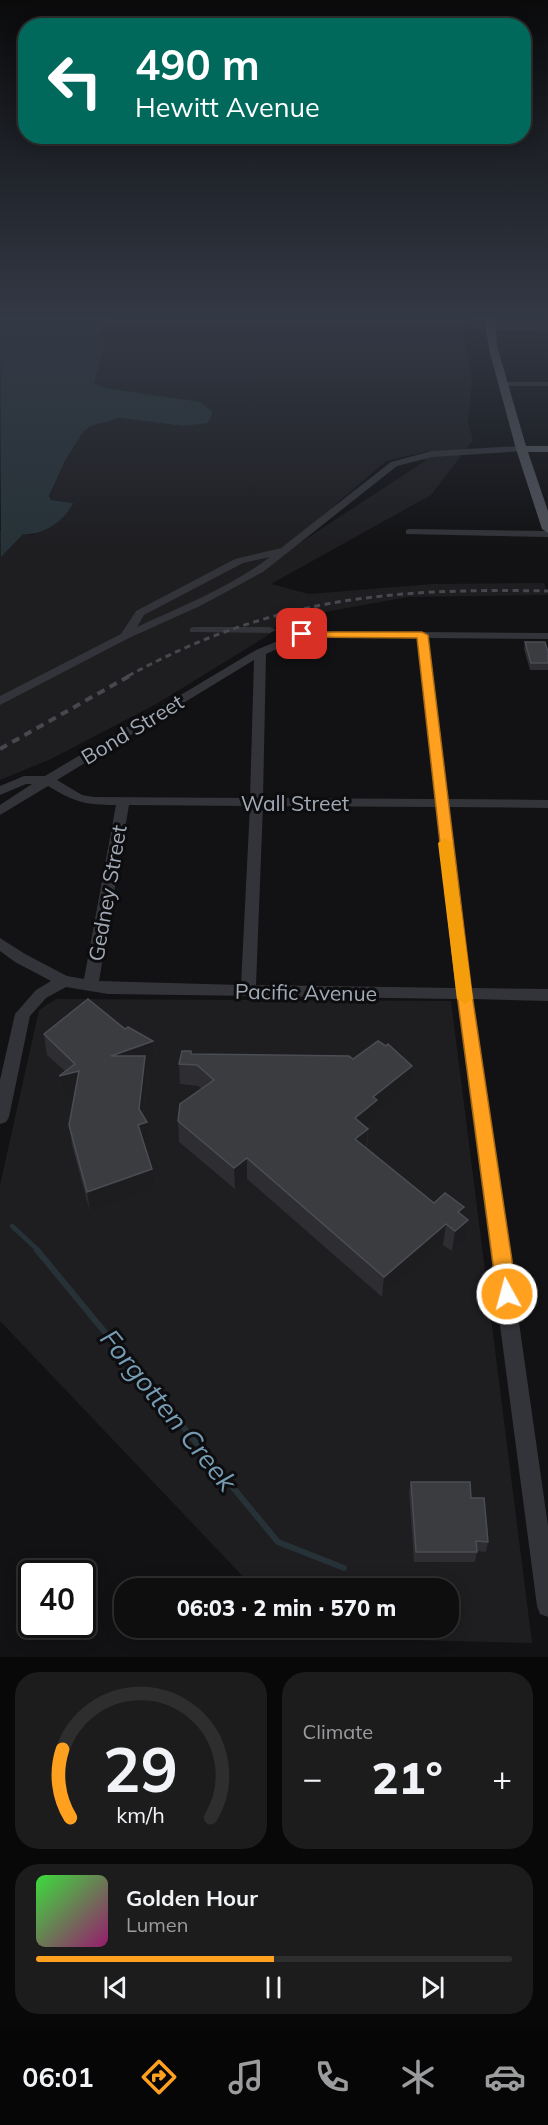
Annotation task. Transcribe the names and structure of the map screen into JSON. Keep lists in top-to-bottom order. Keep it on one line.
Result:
{"streets":{"street":["Bond Street","Wall Street","Gedney Street","Pacific Avenue"]},"crossings":[["Bond Street","Wall Street"],["Wall Street","Gedney Street"],["Gedney Street","Pacific Avenue"]],"water":["Forgotten Creek"],"page":{"turn":["490 m","Hewitt Avenue"],"limit":"40","trip":"06:03 · 2 min · 570 m","tile":"Climate","heat":["−","21°","+"],"song":["Golden Hour","Lumen"],"tabs":"06:01","gauge":["29","km/h"]}}
